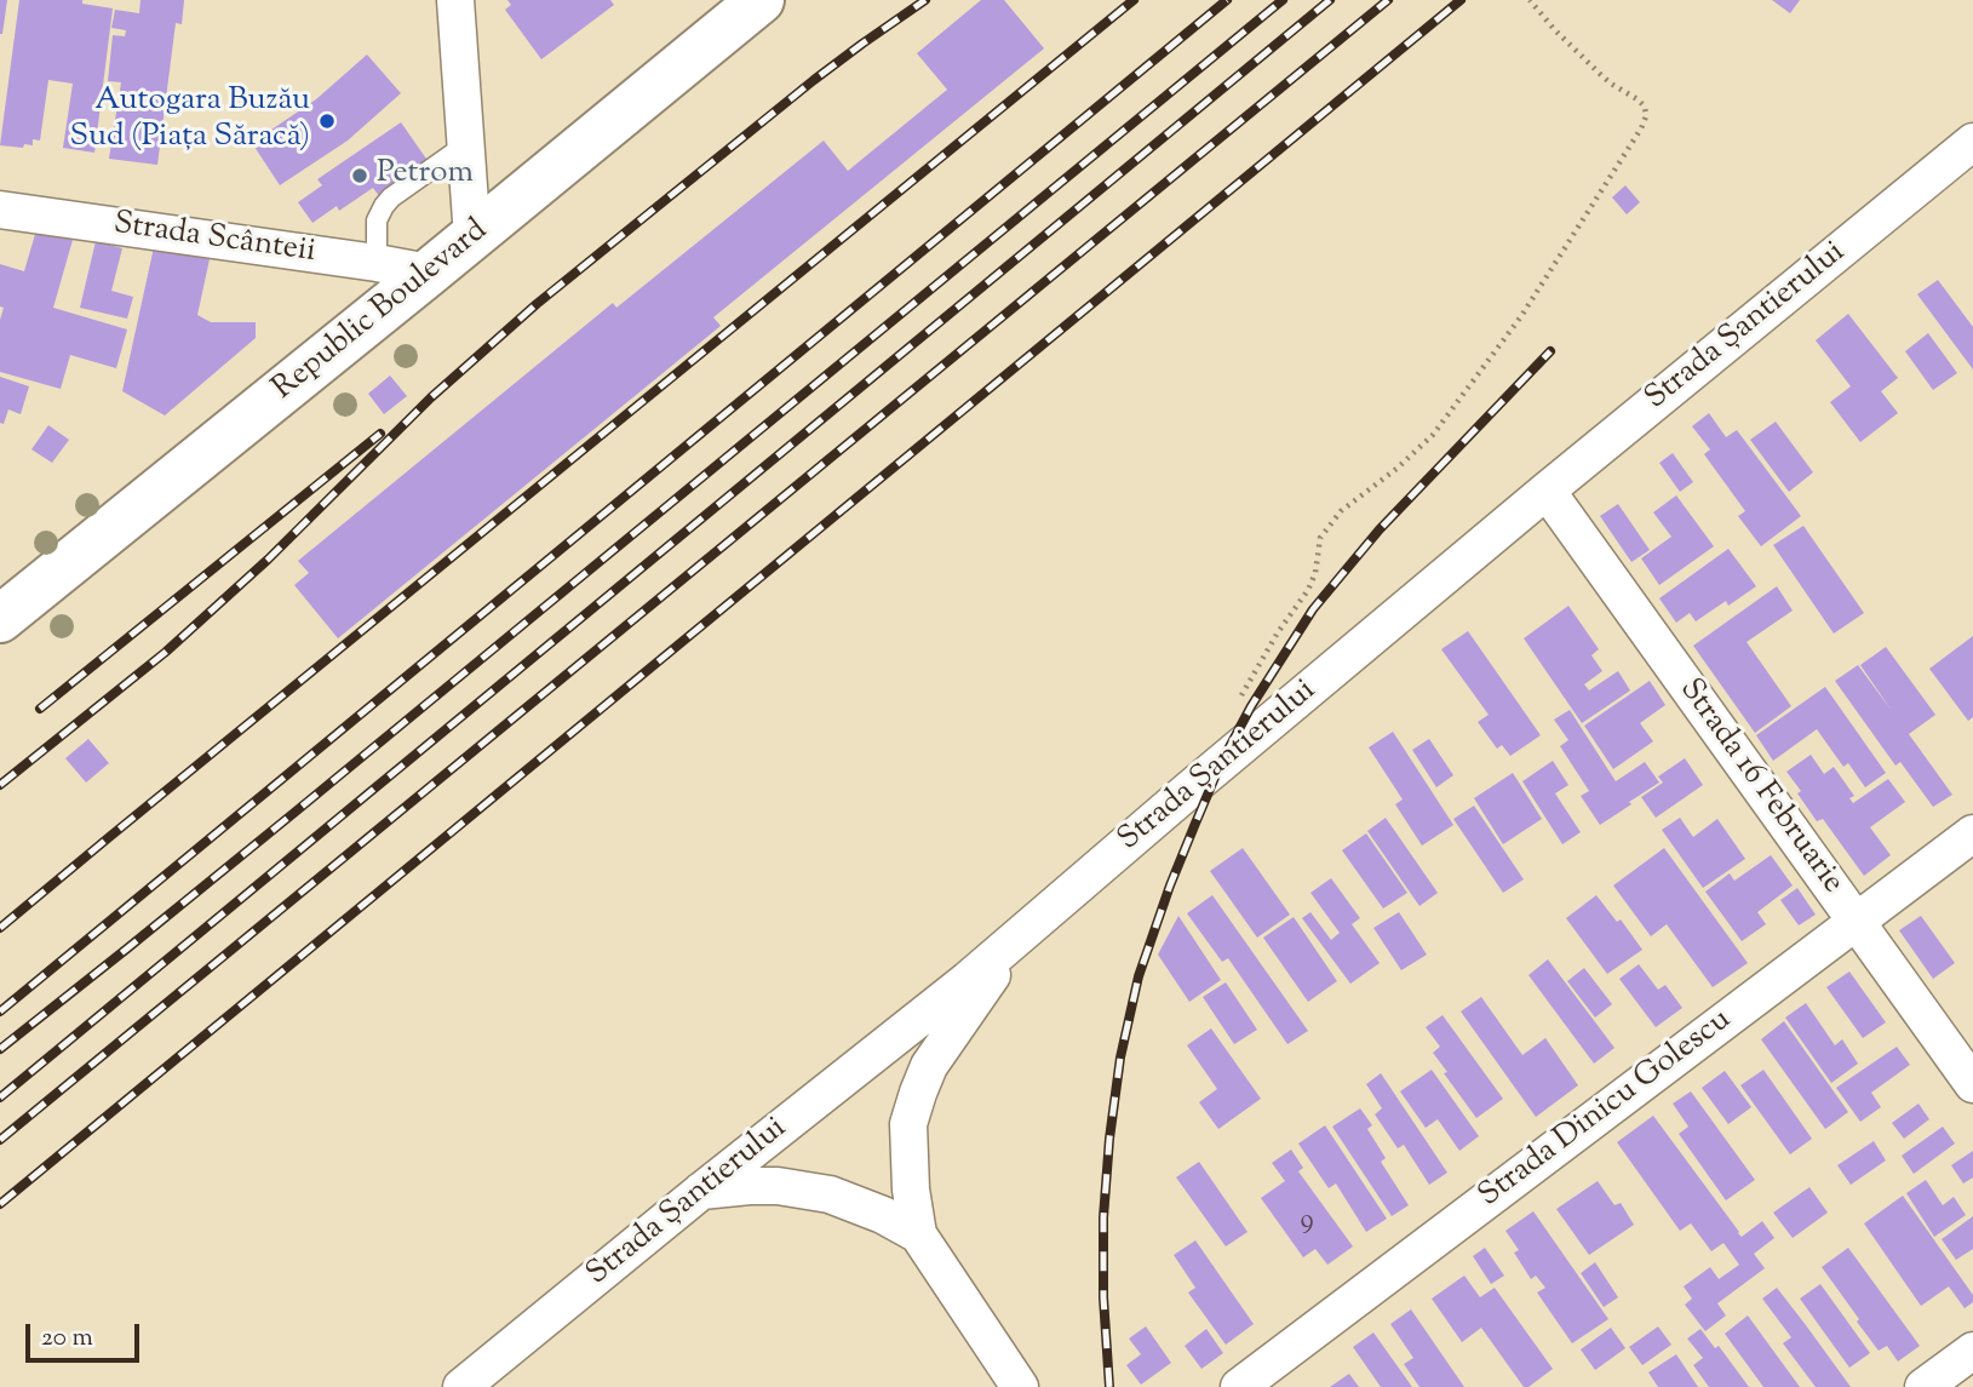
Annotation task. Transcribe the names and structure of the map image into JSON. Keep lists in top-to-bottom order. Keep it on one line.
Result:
{"streets":{"main road":["Republic Boulevard"],"street":["Strada Scânteii","Strada Șantierului","Strada 16 Februarie","Strada Dinicu Golescu"]},"crossings":[["Strada Scânteii","Republic Boulevard"],["Strada Șantierului","Strada 16 Februarie"],["Strada 16 Februarie","Strada Dinicu Golescu"]],"places":["Autogara Buzău Sud (Piața Săracă)","Petrom"],"house_numbers":["9"],"scale_bar":"20 m"}
